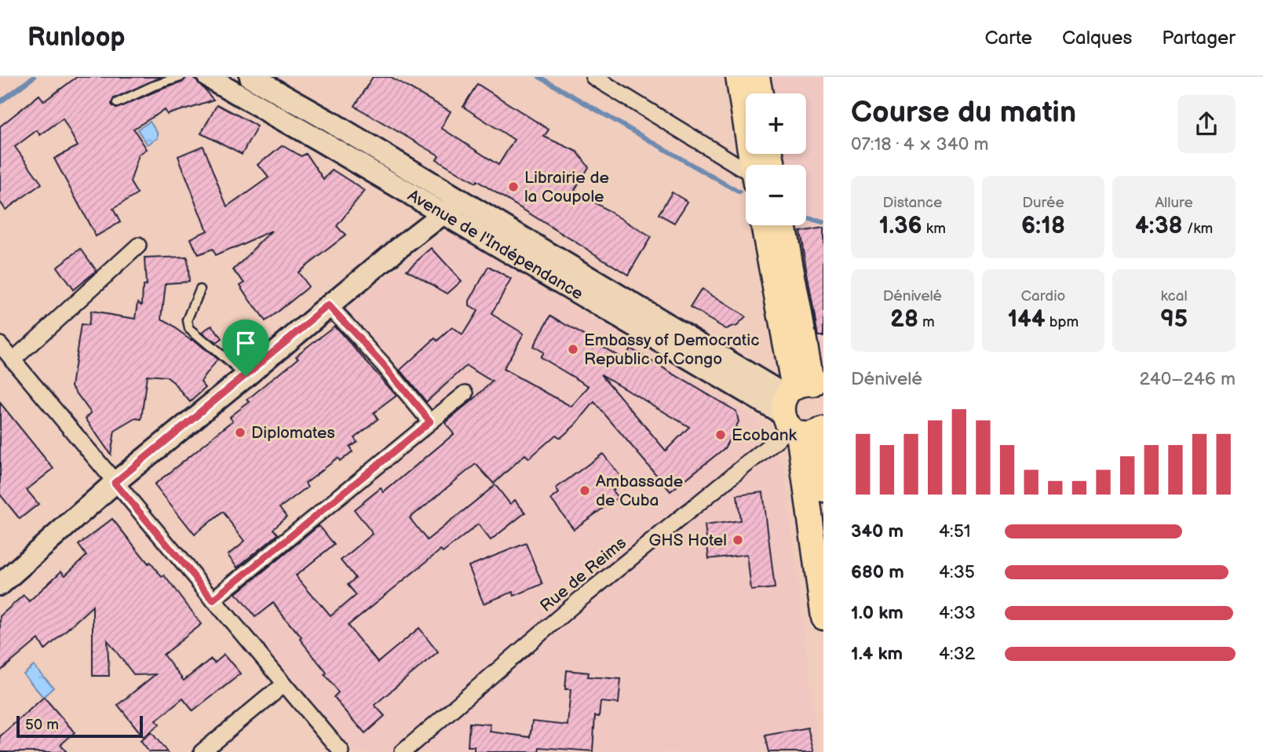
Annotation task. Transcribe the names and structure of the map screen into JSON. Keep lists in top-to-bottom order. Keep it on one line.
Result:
{"streets":{"main road":["Avenue de l'Indépendance"],"street":["Rue de Reims"]},"crossings":[["Avenue de l'Indépendance","Rue de Reims"]],"places":["Librairie de la Coupole","Embassy of Democratic Republic of Congo","Diplomates","Ecobank","Ambassade de Cuba","GHS Hotel"],"scale_bar":"50 m","page":{"header":"Runloop","nav":["Carte","Calques","Partager"],"heading":["Course du matin","07:18 · 4 × 340 m"],"map_buttons":["+","−"],"stats":[["Distance","1.36 km"],["Durée","6:18"],["Allure","4:38 /km"],["Dénivelé","28 m"],["Cardio","144 bpm"],["kcal","95"]],"chart":["Dénivelé","240–246 m"],"list":[{"name":"340 m","note":"4:51"},{"name":"680 m","note":"4:35"},{"name":"1.0 km","note":"4:33"},{"name":"1.4 km","note":"4:32"}],"scale":"50 m"}}
